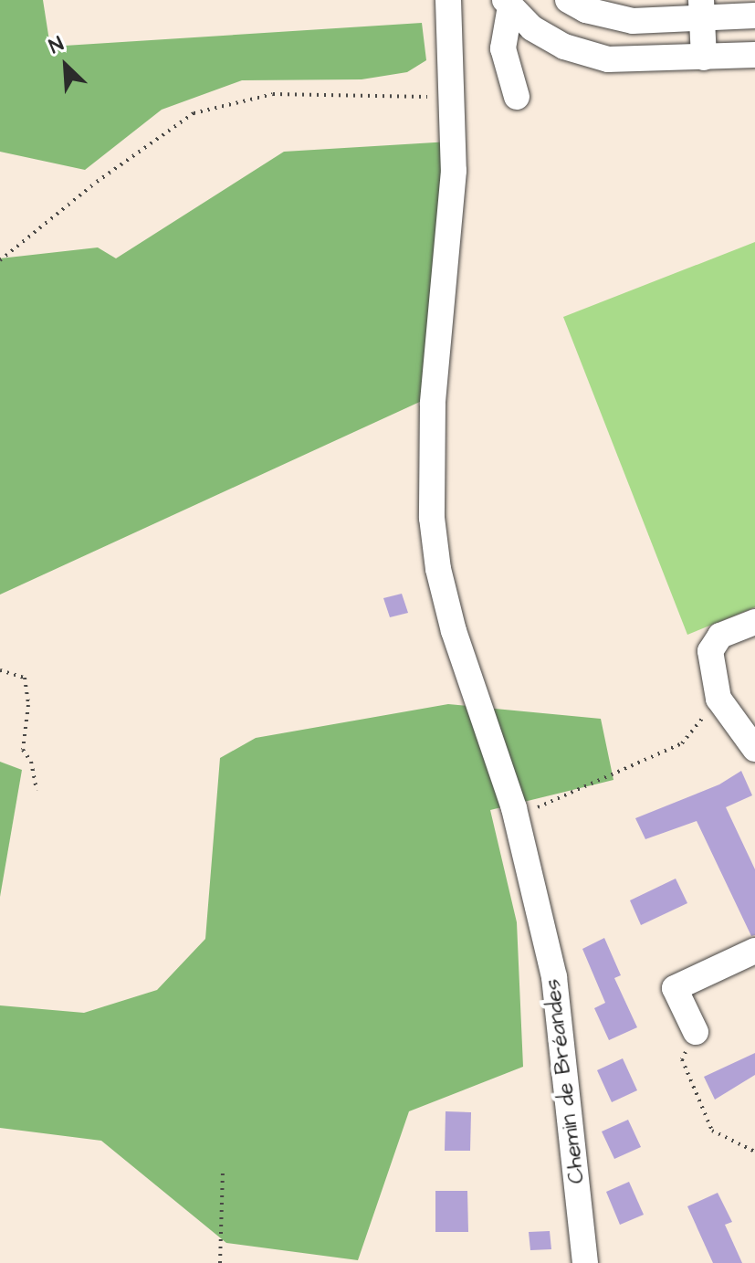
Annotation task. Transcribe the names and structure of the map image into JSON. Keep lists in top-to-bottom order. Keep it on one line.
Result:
{"streets":{"street":["Chemin de Bréandes"]},"north":"top left"}
